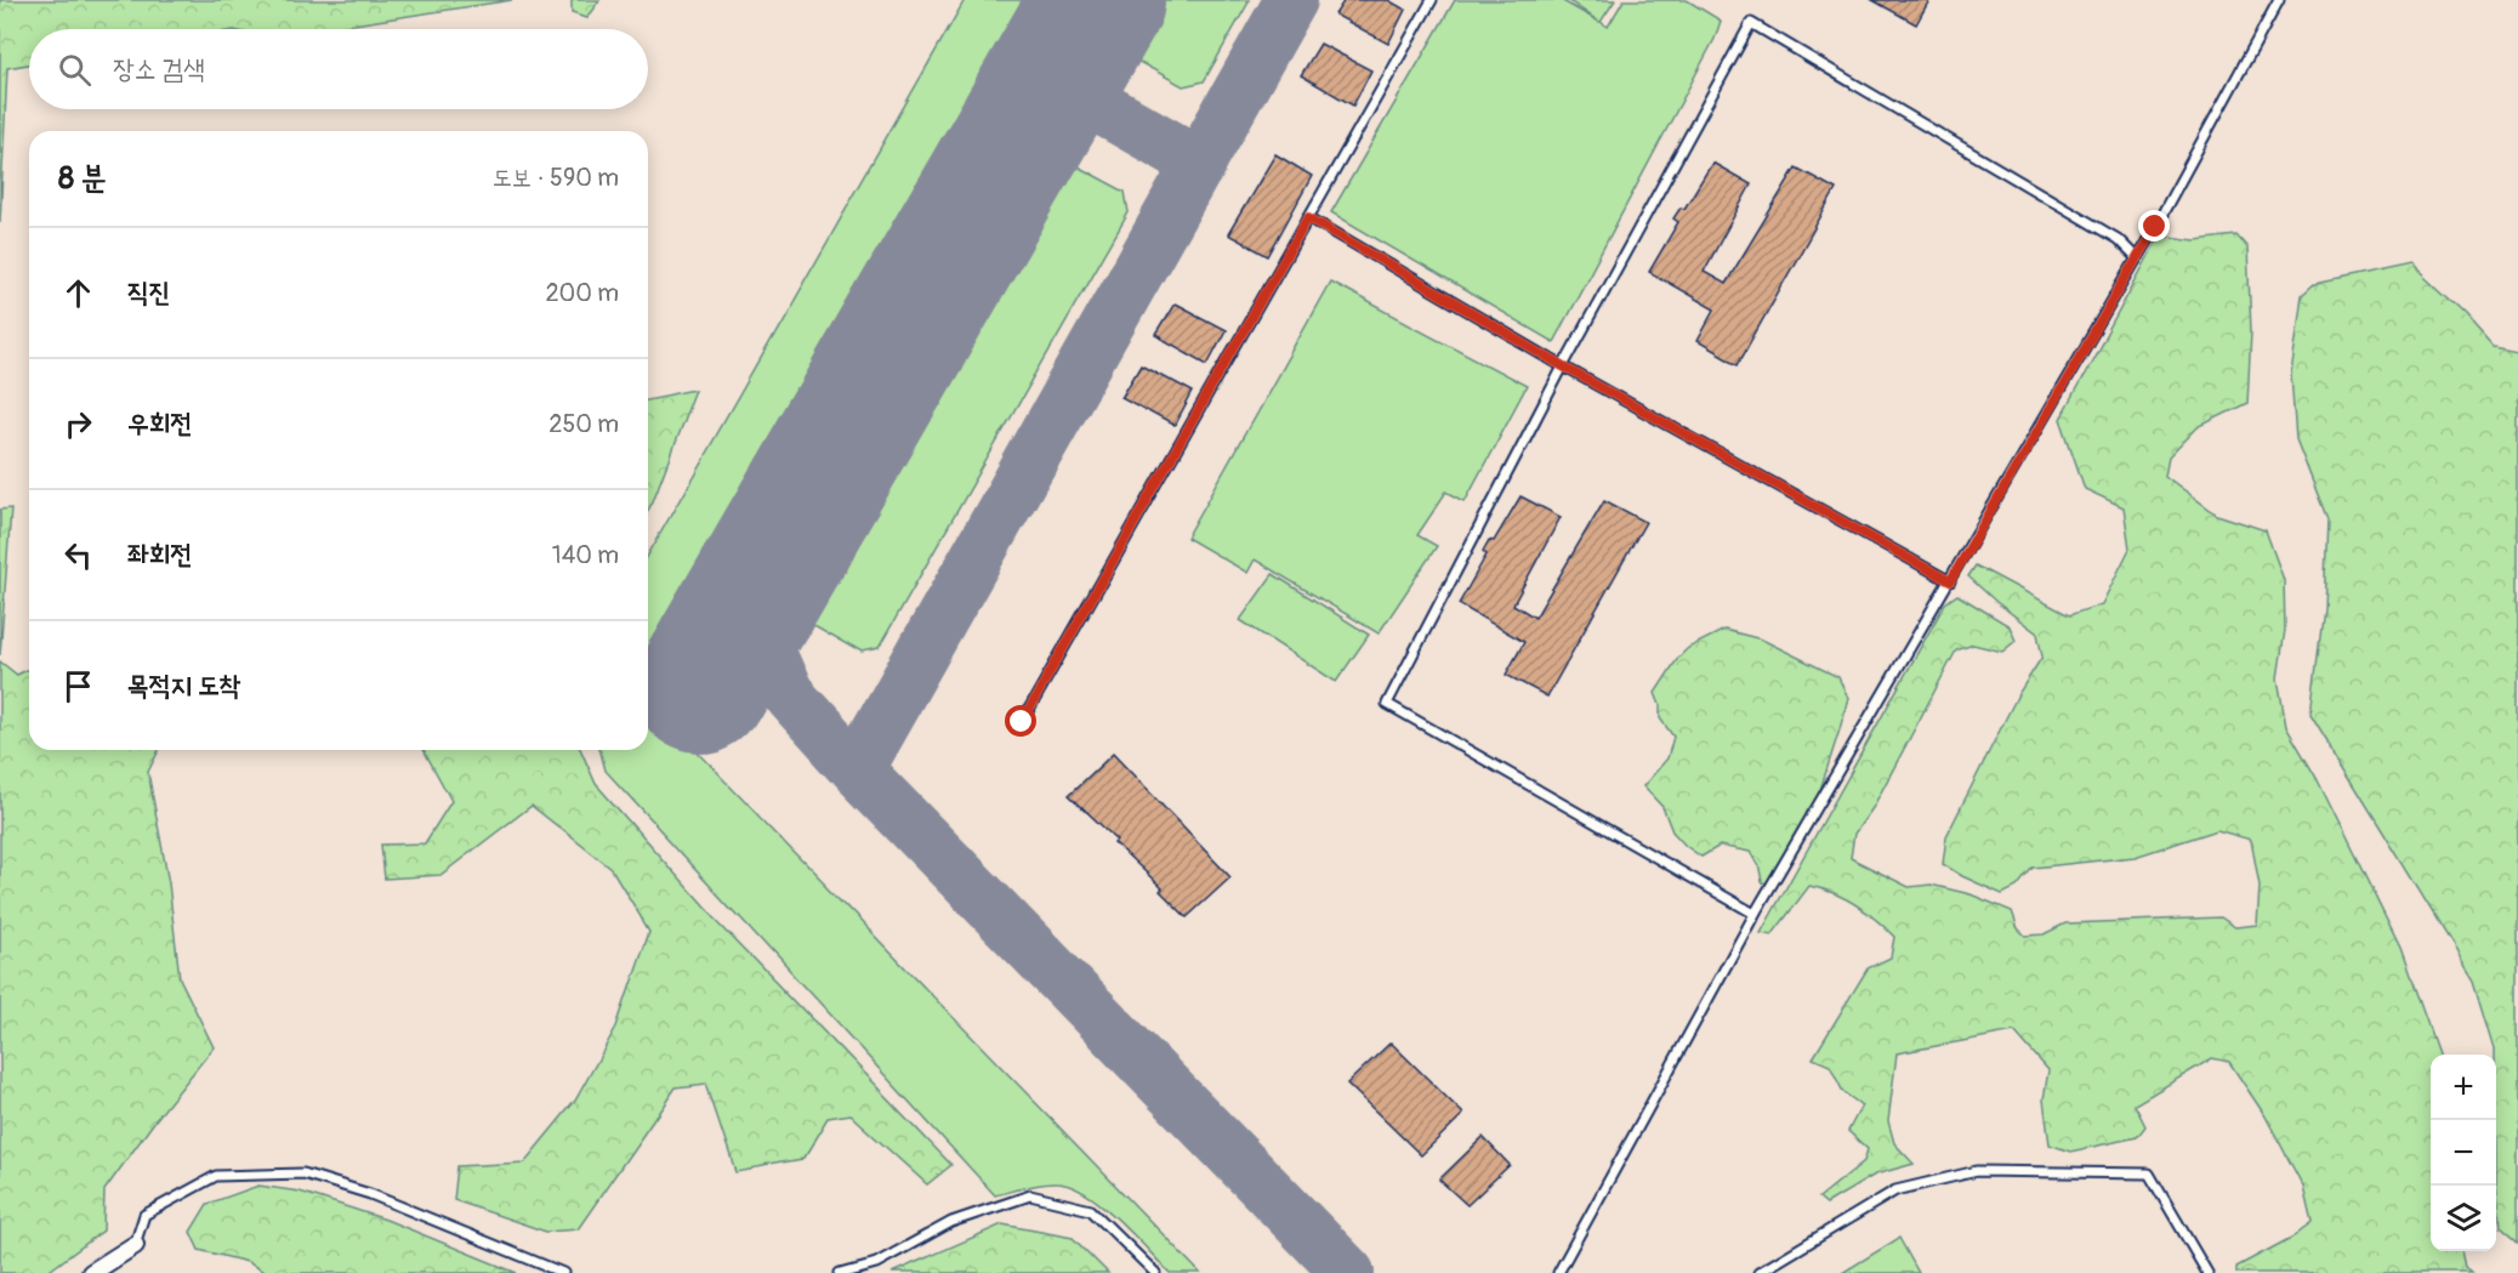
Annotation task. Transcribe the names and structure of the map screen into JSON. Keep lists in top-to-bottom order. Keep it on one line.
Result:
{"page":{"search":"장소 검색","heading":["8 분","도보 · 590 m"],"list":[["직진","200 m"],["우회전","250 m"],["좌회전","140 m"],"목적지 도착"],"map_buttons":["+","−"]}}
